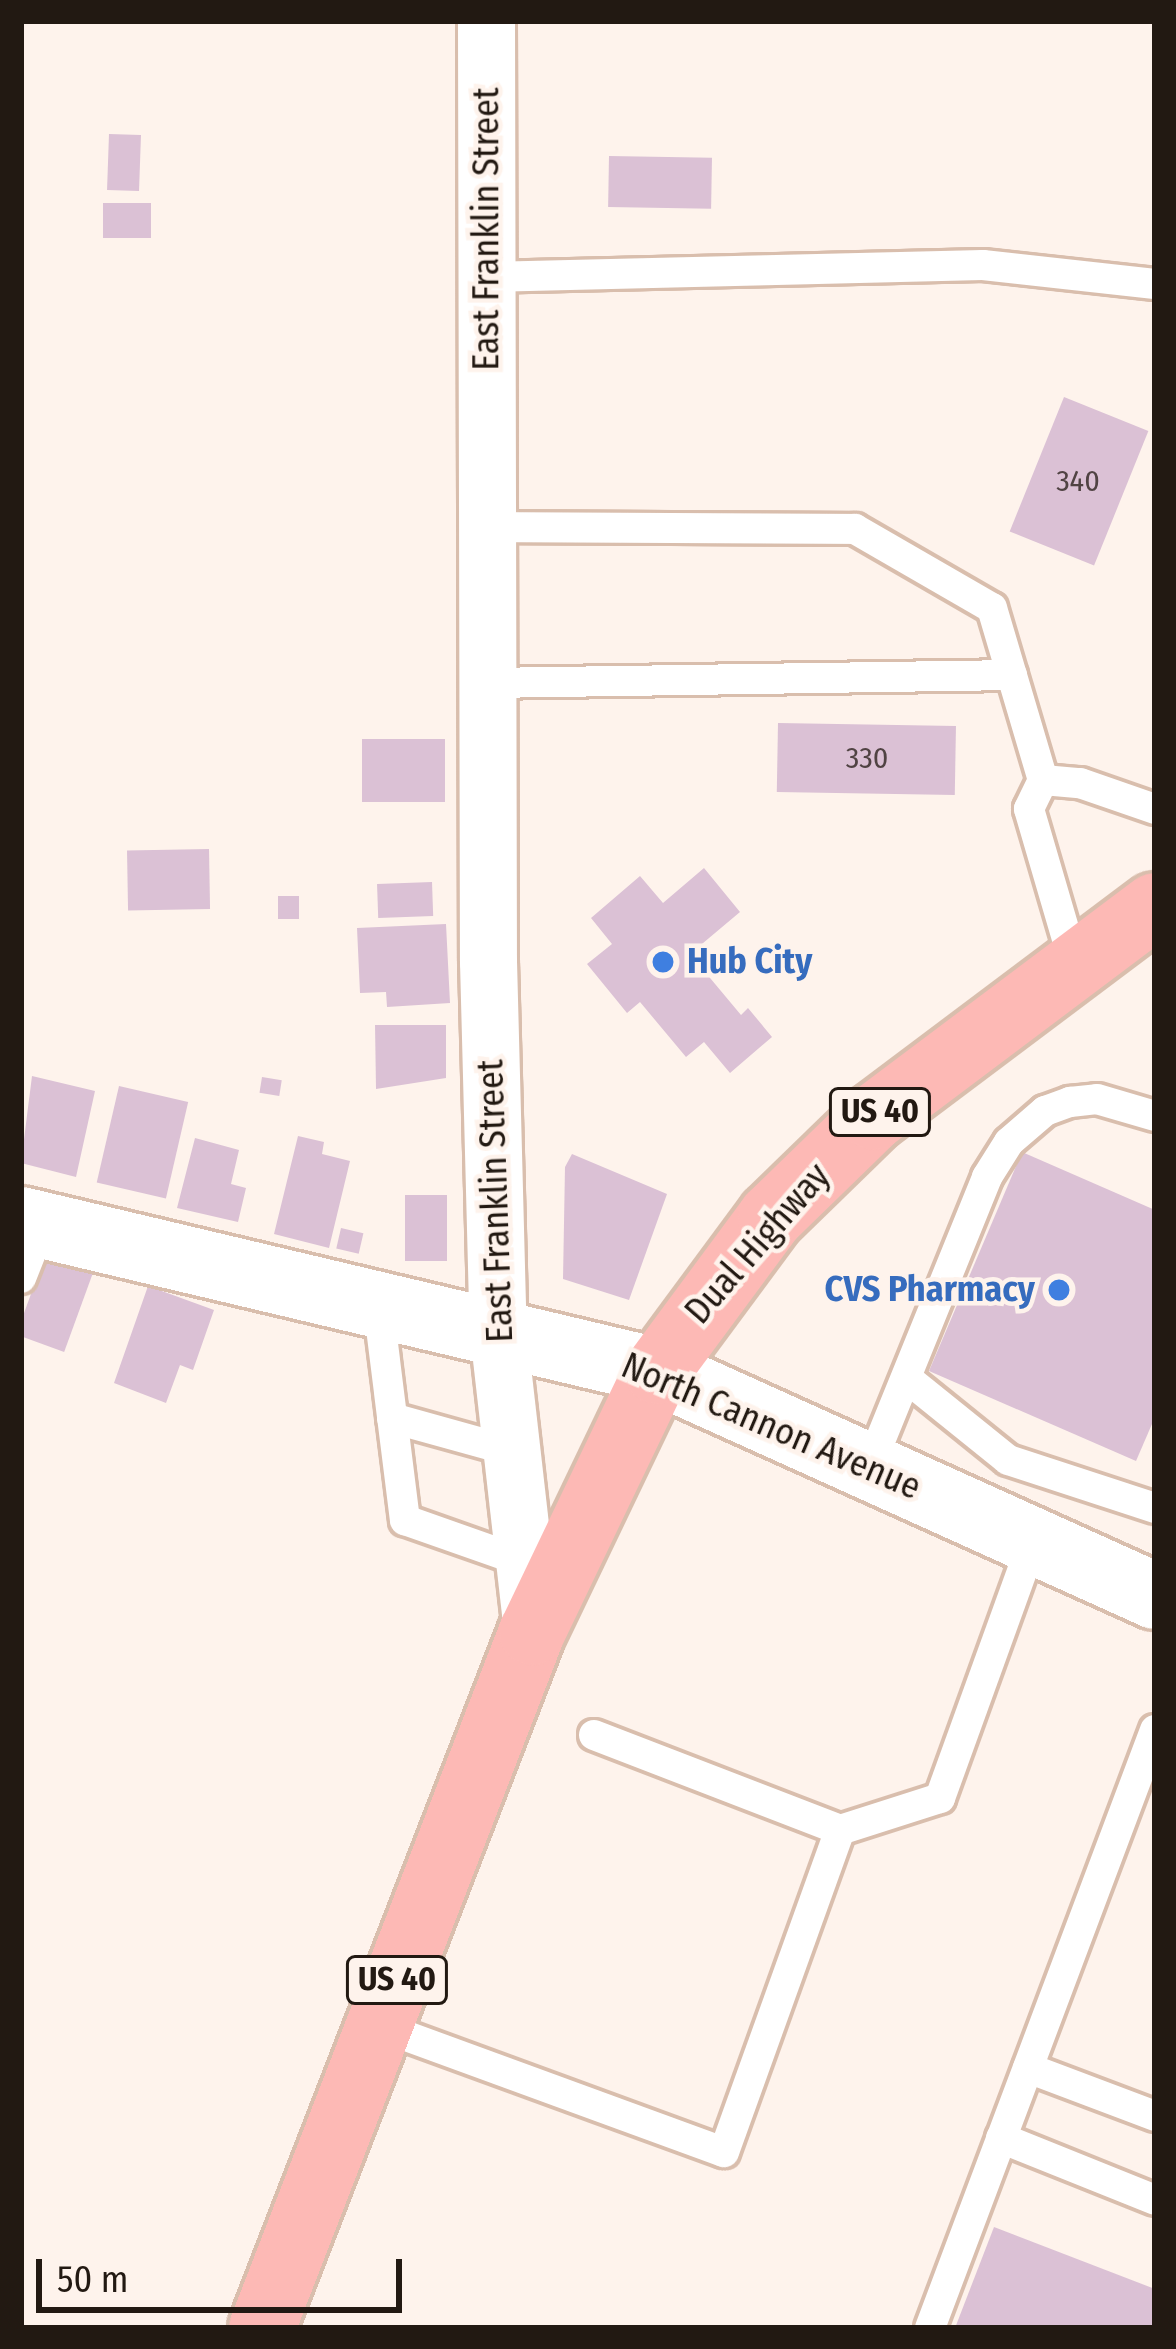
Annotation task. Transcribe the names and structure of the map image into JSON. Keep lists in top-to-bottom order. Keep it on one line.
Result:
{"streets":{"main road":["East Franklin Street","US 40","Dual Highway"],"street":["North Cannon Avenue"]},"crossings":[["East Franklin Street","Dual Highway"],["East Franklin Street","North Cannon Avenue"],["Dual Highway","North Cannon Avenue"]],"places":["Hub City","CVS Pharmacy"],"house_numbers":["340","330"],"scale_bar":"50 m"}
